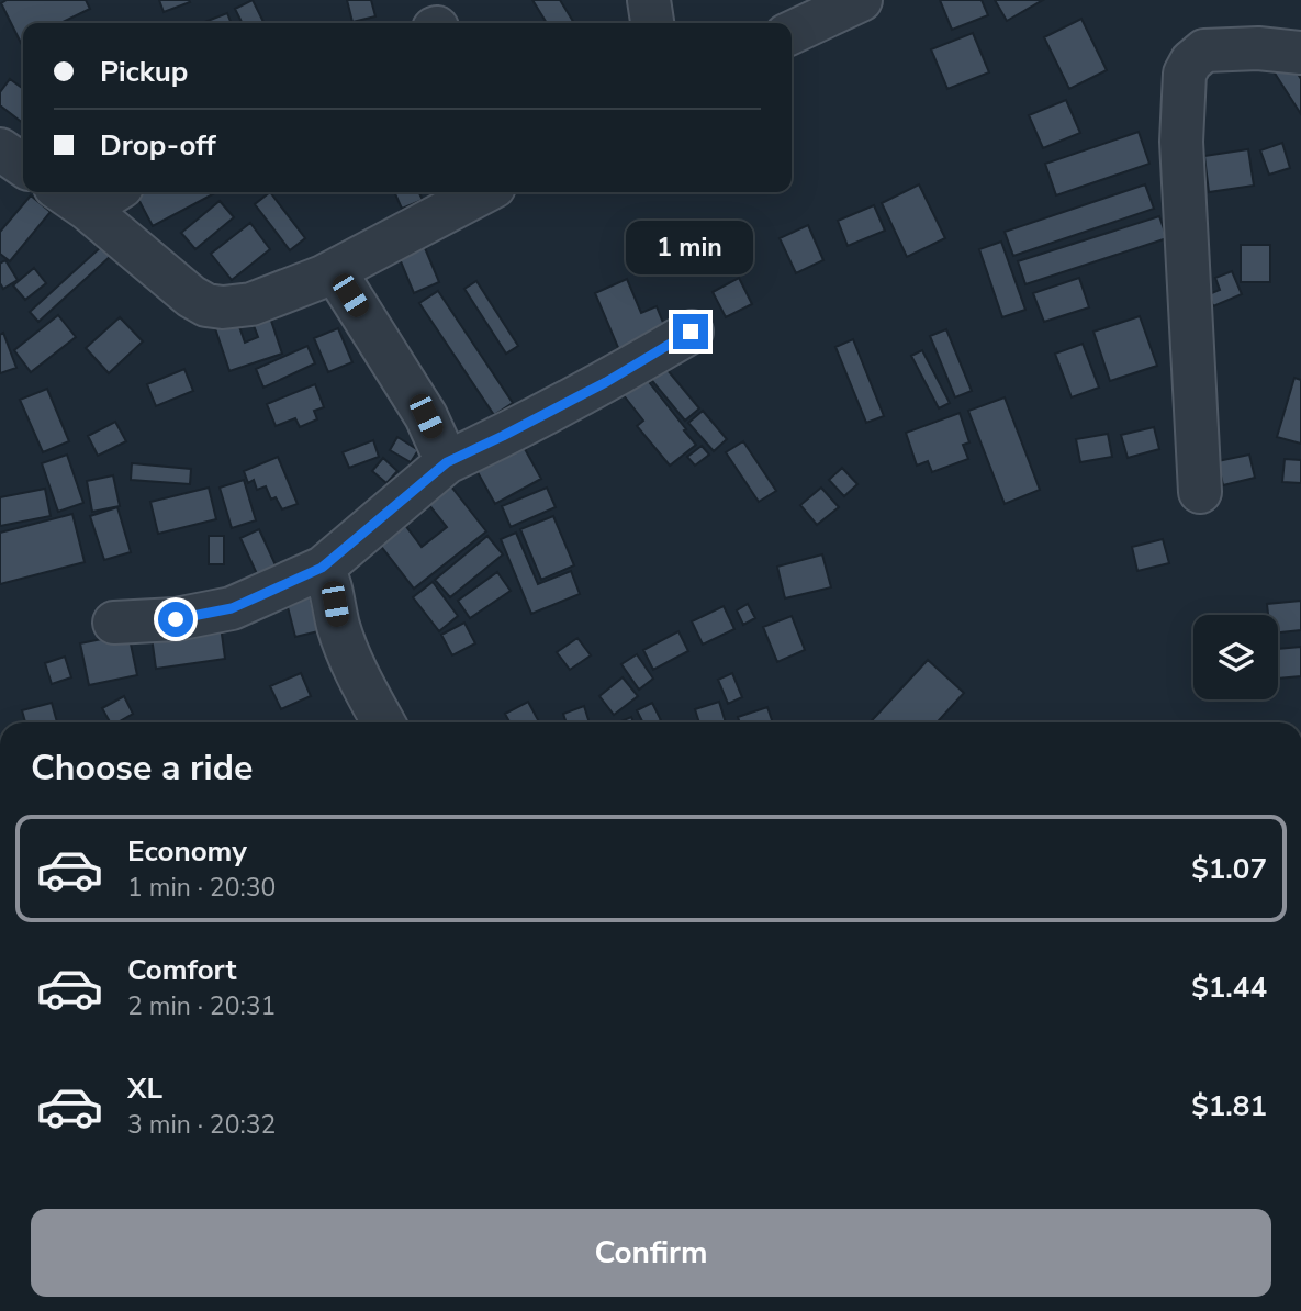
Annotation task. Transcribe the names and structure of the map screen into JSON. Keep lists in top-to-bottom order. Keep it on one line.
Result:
{"page":{"banner":["Pickup","Drop-off"],"bubble":"1 min","heading":"Choose a ride","list":[{"name":"Economy","note":"1 min · 20:30","value":"$1.07"},{"name":"Comfort","note":"2 min · 20:31","value":"$1.44"},{"name":"XL","note":"3 min · 20:32","value":"$1.81"}],"buttons":"Confirm"}}
